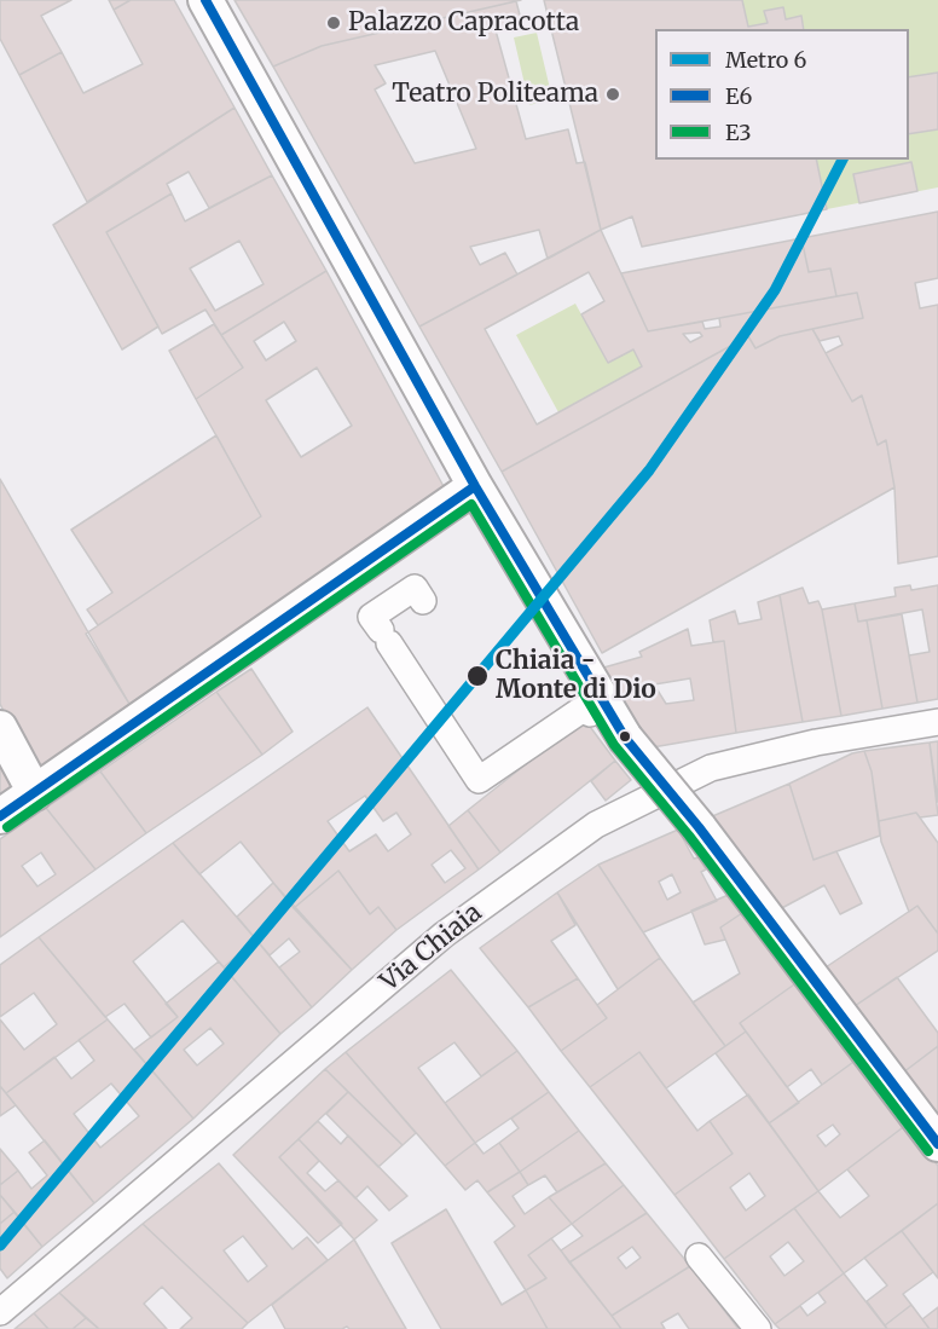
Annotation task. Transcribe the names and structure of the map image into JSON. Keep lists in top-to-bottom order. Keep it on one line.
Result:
{"streets":{"street":["Via Chiaia"]},"places":["Palazzo Capracotta","Teatro Politeama","Chiaia - Monte di Dio"],"lines":["transit line E6","metro line 6","transit line E3"],"legend":["Metro 6","E6","E3"]}
